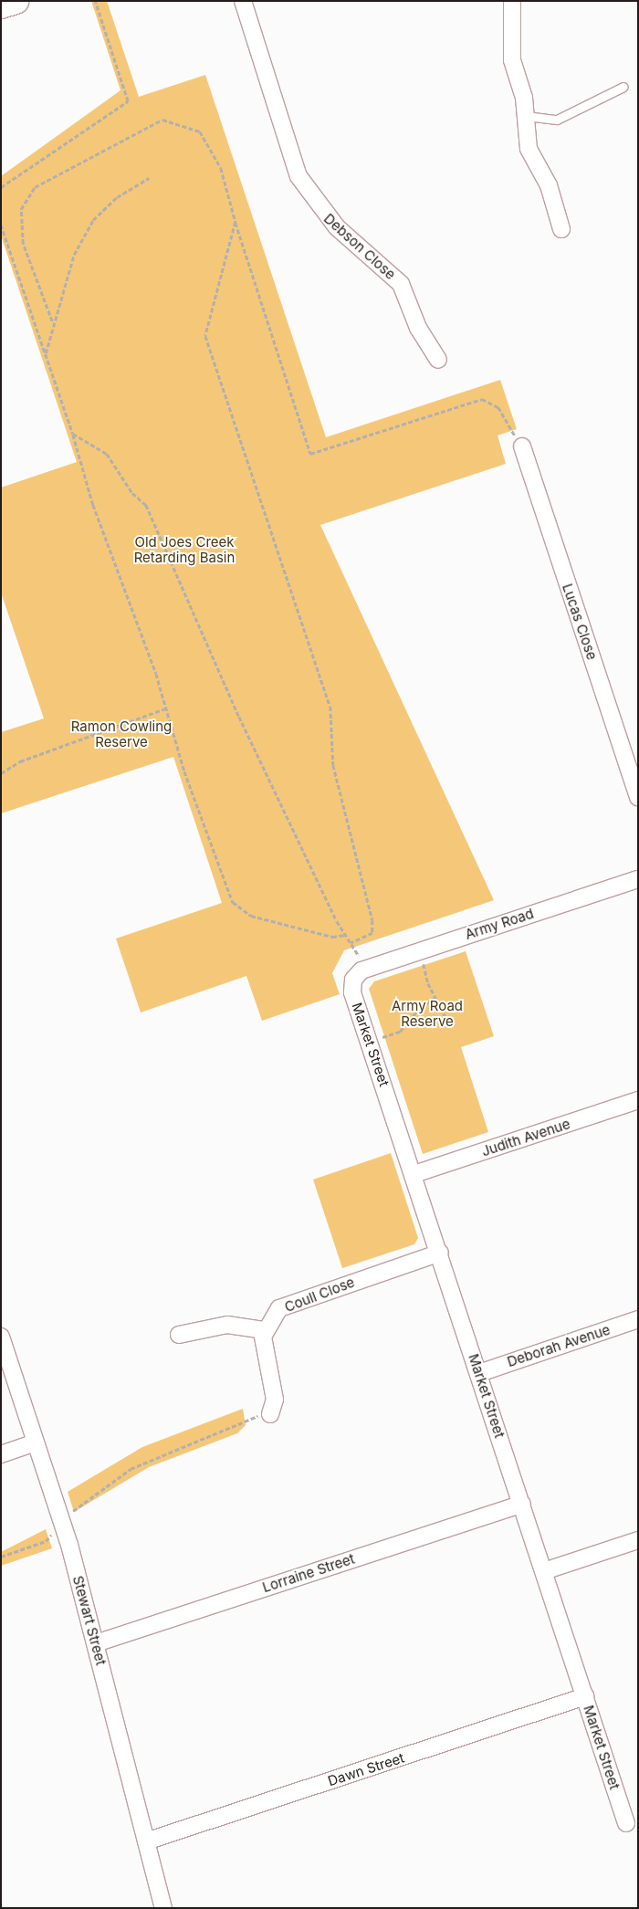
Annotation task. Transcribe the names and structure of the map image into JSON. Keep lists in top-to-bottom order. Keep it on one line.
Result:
{"streets":{"street":["Debson Close","Lucas Close","Army Road","Market Street","Judith Avenue","Coull Close","Deborah Avenue","Lorraine Street","Stewart Street","Dawn Street"]},"crossings":[["Army Road","Market Street"],["Market Street","Judith Avenue"],["Market Street","Coull Close"],["Market Street","Deborah Avenue"],["Market Street","Lorraine Street"],["Market Street","Dawn Street"],["Lorraine Street","Stewart Street"],["Stewart Street","Dawn Street"]],"parks":["Old Joes Creek Retarding Basin","Ramon Cowling Reserve","Army Road Reserve"]}
